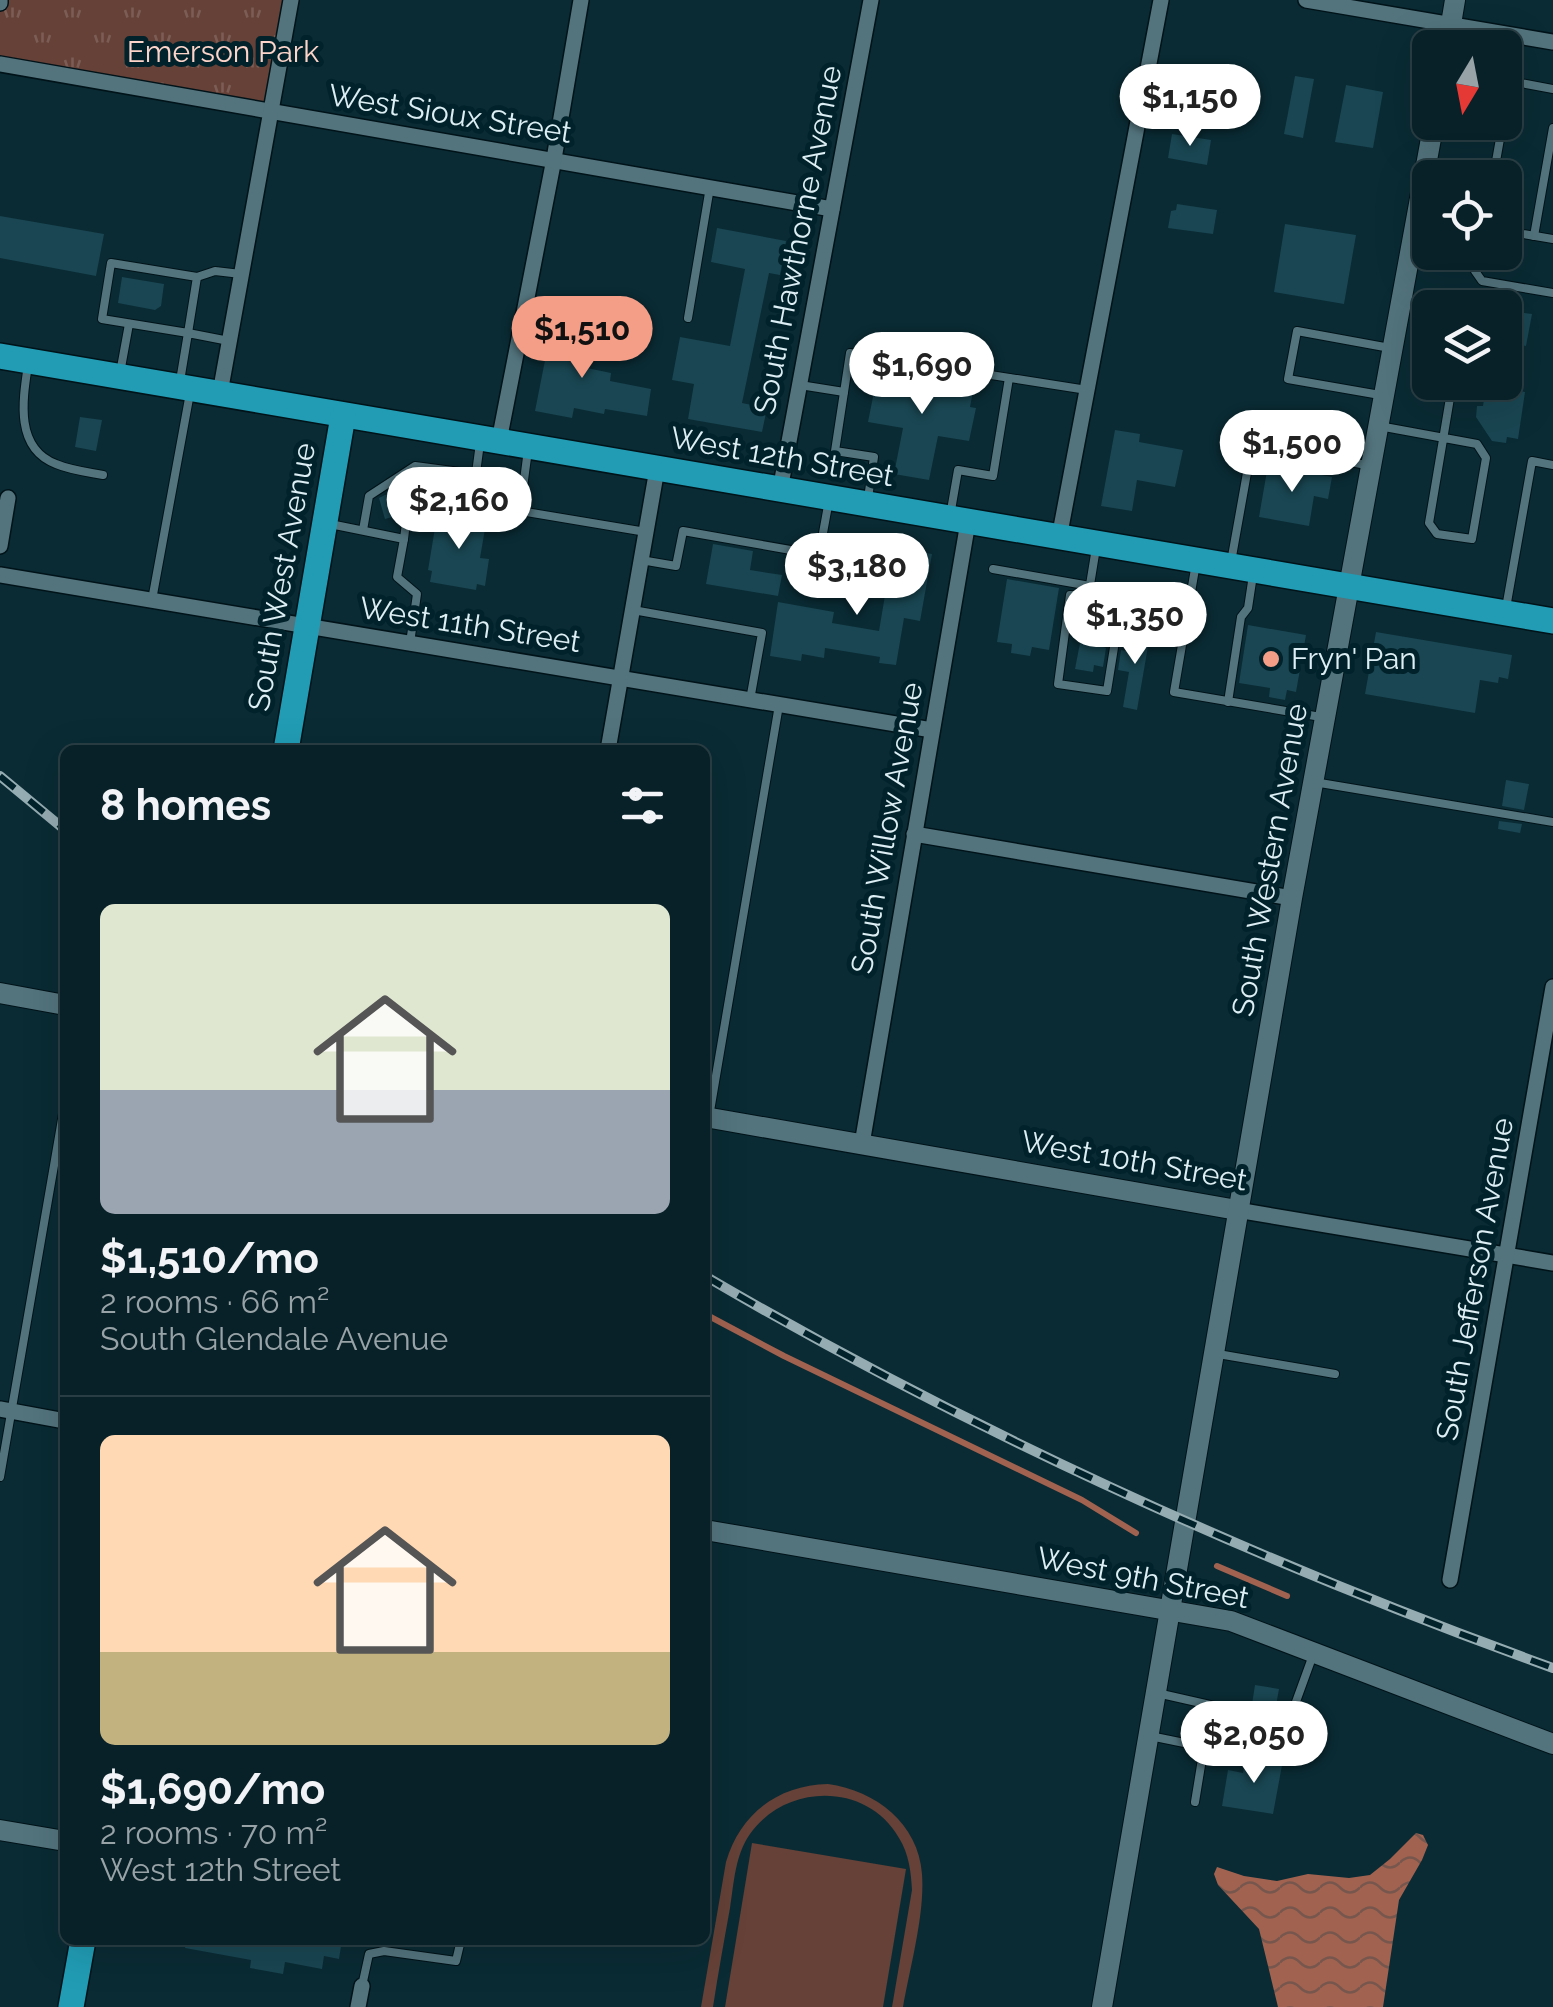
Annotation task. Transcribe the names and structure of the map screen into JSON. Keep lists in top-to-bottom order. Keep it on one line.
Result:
{"streets":{"main road":["West 12th Street","South West Avenue"],"street":["West Sioux Street","South Hawthorne Avenue","West 11th Street","South Willow Avenue","South Western Avenue","West 10th Street","South Jefferson Avenue","West 9th Street"]},"crossings":[["West Sioux Street","South Hawthorne Avenue"],["South Hawthorne Avenue","West 12th Street"],["West 12th Street","South West Avenue"],["West 12th Street","South Willow Avenue"],["West 12th Street","South Western Avenue"],["South West Avenue","West 11th Street"],["West 11th Street","South Willow Avenue"],["South Willow Avenue","West 10th Street"],["South Western Avenue","West 10th Street"],["South Western Avenue","West 9th Street"],["West 10th Street","South Jefferson Avenue"]],"parks":["Emerson Park"],"places":["Fryn' Pan"],"north":"bottom","page":{"price":["$1,150","$1,510","$1,690","$1,500","$2,160","$3,180","$1,350","$2,050"],"heading":"8 homes","list":[{"name":"$1,510/mo","note":"2 rooms · 66 m² · South Glendale Avenue"},{"name":"$1,690/mo","note":"2 rooms · 70 m² · West 12th Street"}]}}
